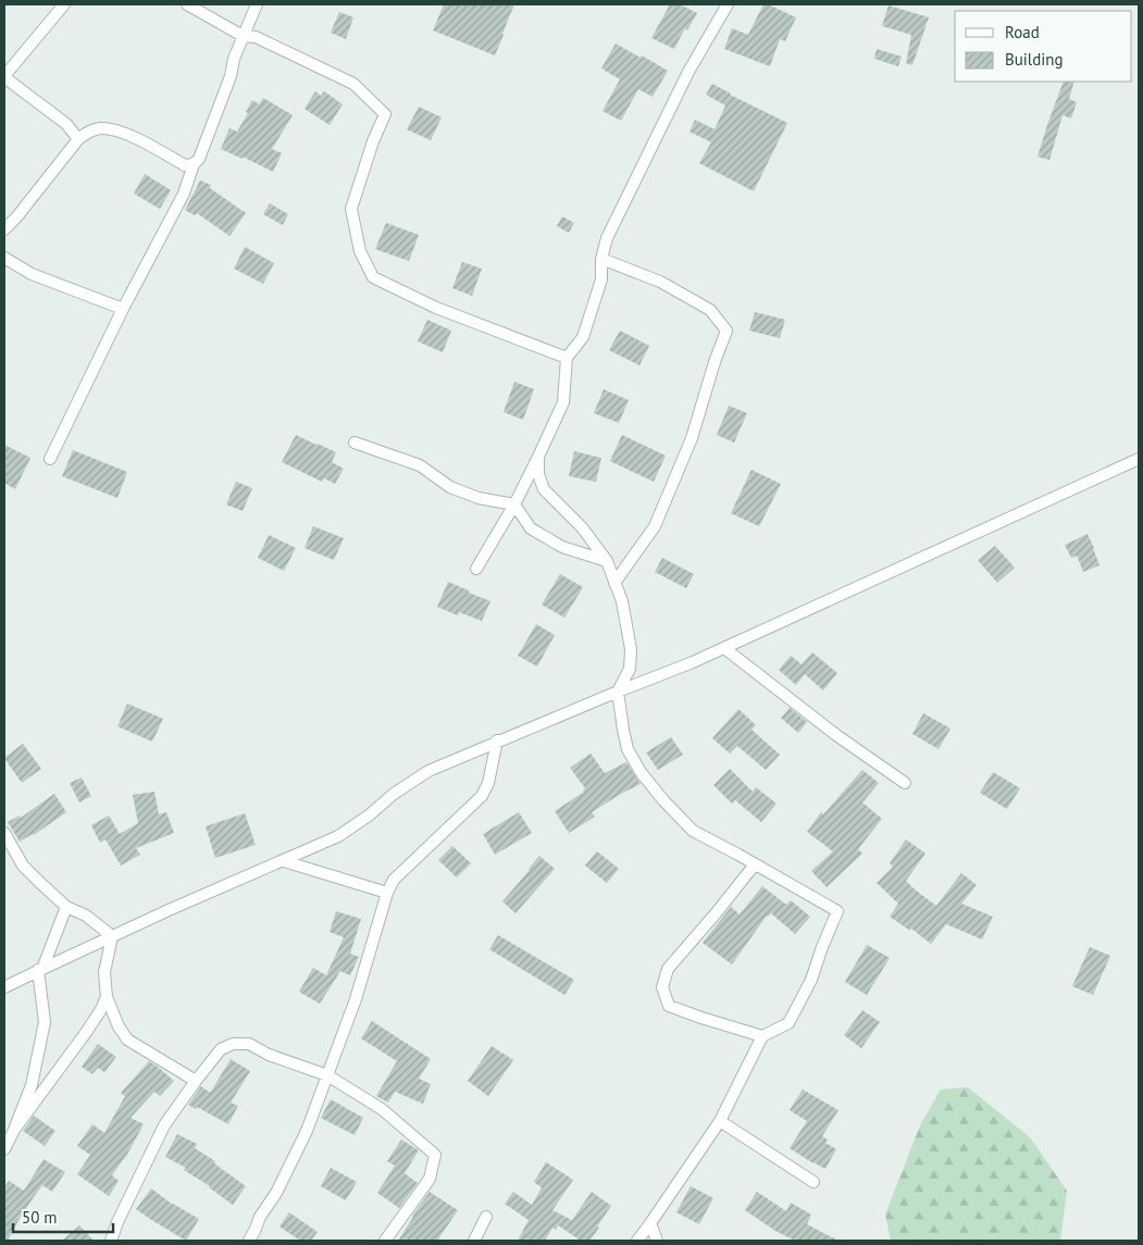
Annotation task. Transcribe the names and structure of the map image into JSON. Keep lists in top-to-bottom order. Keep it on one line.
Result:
{"legend":["Road","Building"],"scale_bar":"50 m"}
